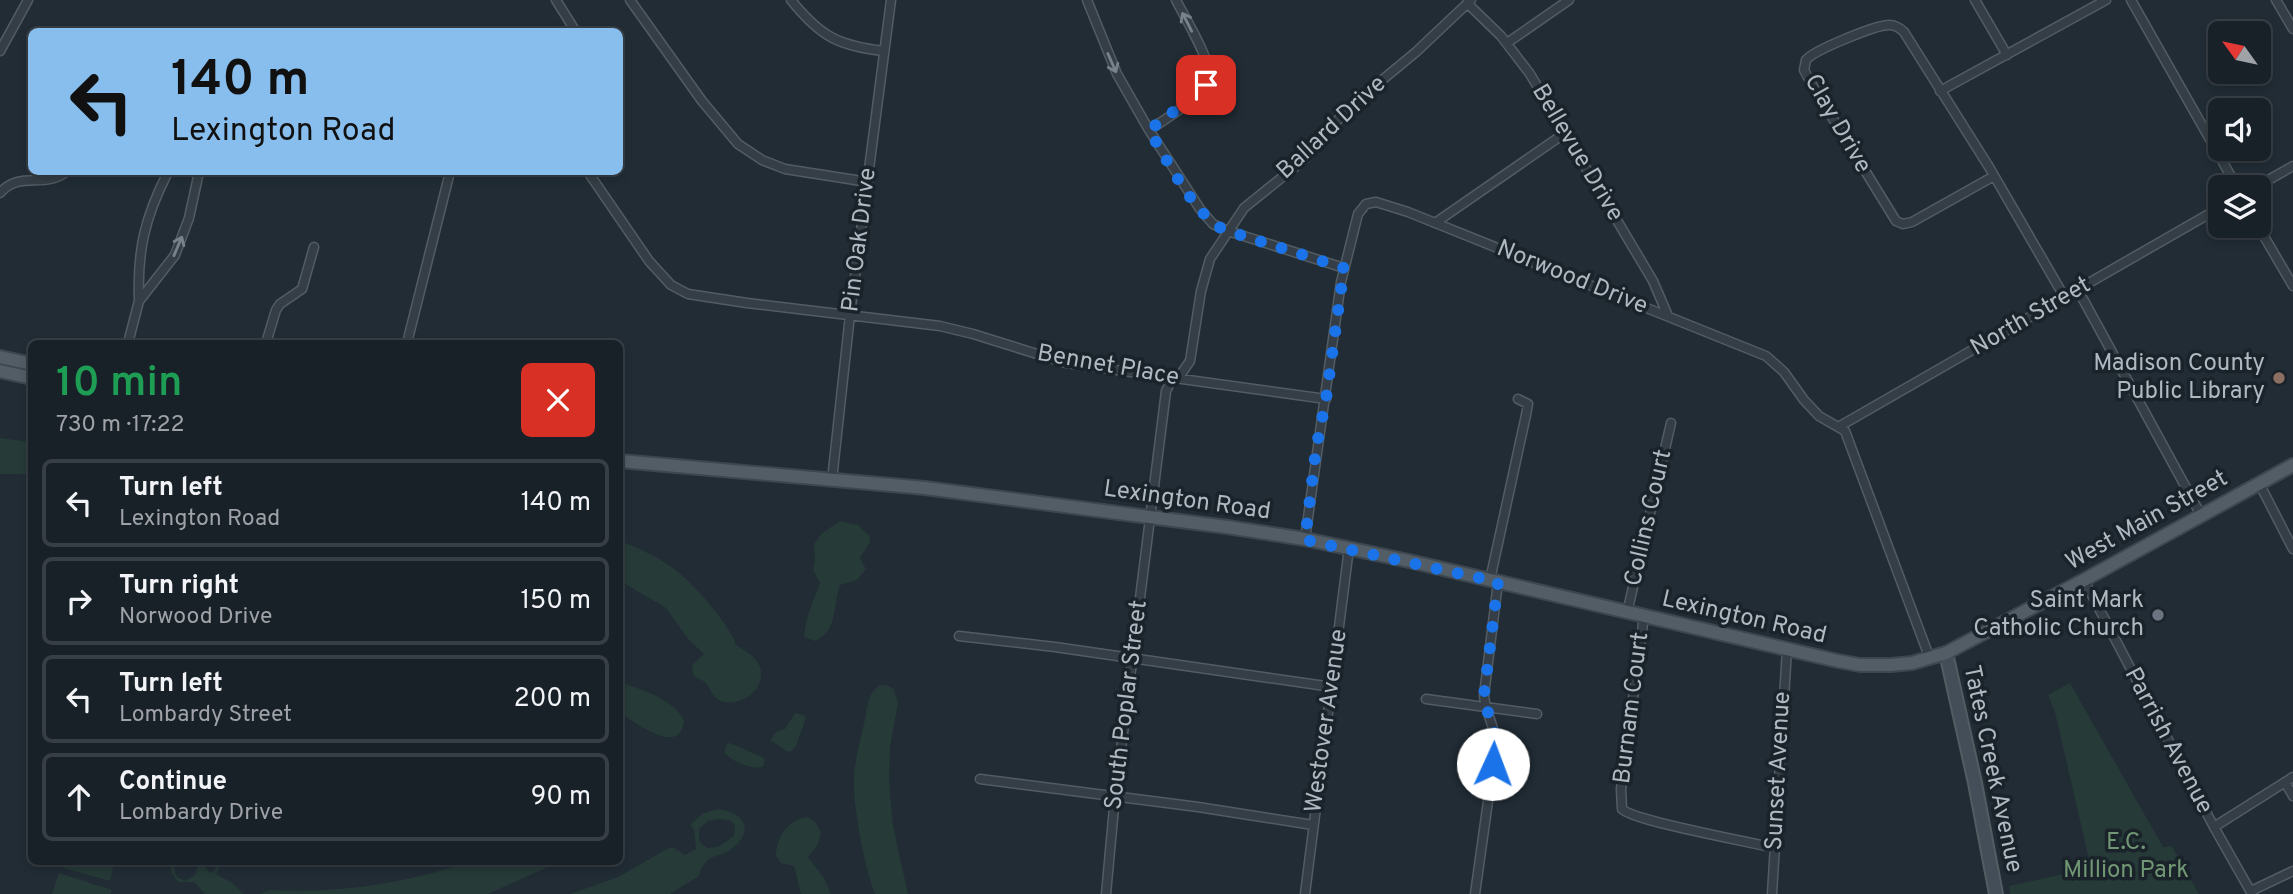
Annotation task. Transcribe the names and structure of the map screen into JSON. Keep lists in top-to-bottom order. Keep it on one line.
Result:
{"streets":{"main road":["Lexington Road","West Main Street","Tates Creek Avenue"],"street":["Clay Drive","Ballard Drive","Bellevue Drive","Pin Oak Drive","Norwood Drive","North Street","Bennet Place","Collins Court","South Poplar Street","Burnam Court","Westover Avenue","Parrish Avenue","Sunset Avenue"]},"crossings":[["Clay Drive","North Street"],["Ballard Drive","Bellevue Drive"],["Ballard Drive","Bennet Place"],["Ballard Drive","South Poplar Street"],["Bellevue Drive","Norwood Drive"],["Pin Oak Drive","Bennet Place"],["Pin Oak Drive","Lexington Road"],["Norwood Drive","North Street"],["Norwood Drive","Bennet Place"],["Norwood Drive","Lexington Road"],["Bennet Place","South Poplar Street"],["Lexington Road","Collins Court"],["Lexington Road","West Main Street"],["Lexington Road","South Poplar Street"],["Lexington Road","Burnam Court"],["Lexington Road","Westover Avenue"],["Lexington Road","Tates Creek Avenue"],["Lexington Road","Sunset Avenue"],["West Main Street","Parrish Avenue"],["West Main Street","Tates Creek Avenue"],["Burnam Court","Sunset Avenue"]],"parks":["E.C. Million Park"],"places":["Madison County Public Library","Saint Mark Catholic Church"],"north":"top left","page":{"turn":["140 m","Lexington Road"],"heading":["10 min","730 m · 17:22"],"list":[{"name":"Turn left","note":"Lexington Road","value":"140 m"},{"name":"Turn right","note":"Norwood Drive","value":"150 m"},{"name":"Turn left","note":"Lombardy Street","value":"200 m"},{"name":"Continue","note":"Lombardy Drive","value":"90 m"}]}}
